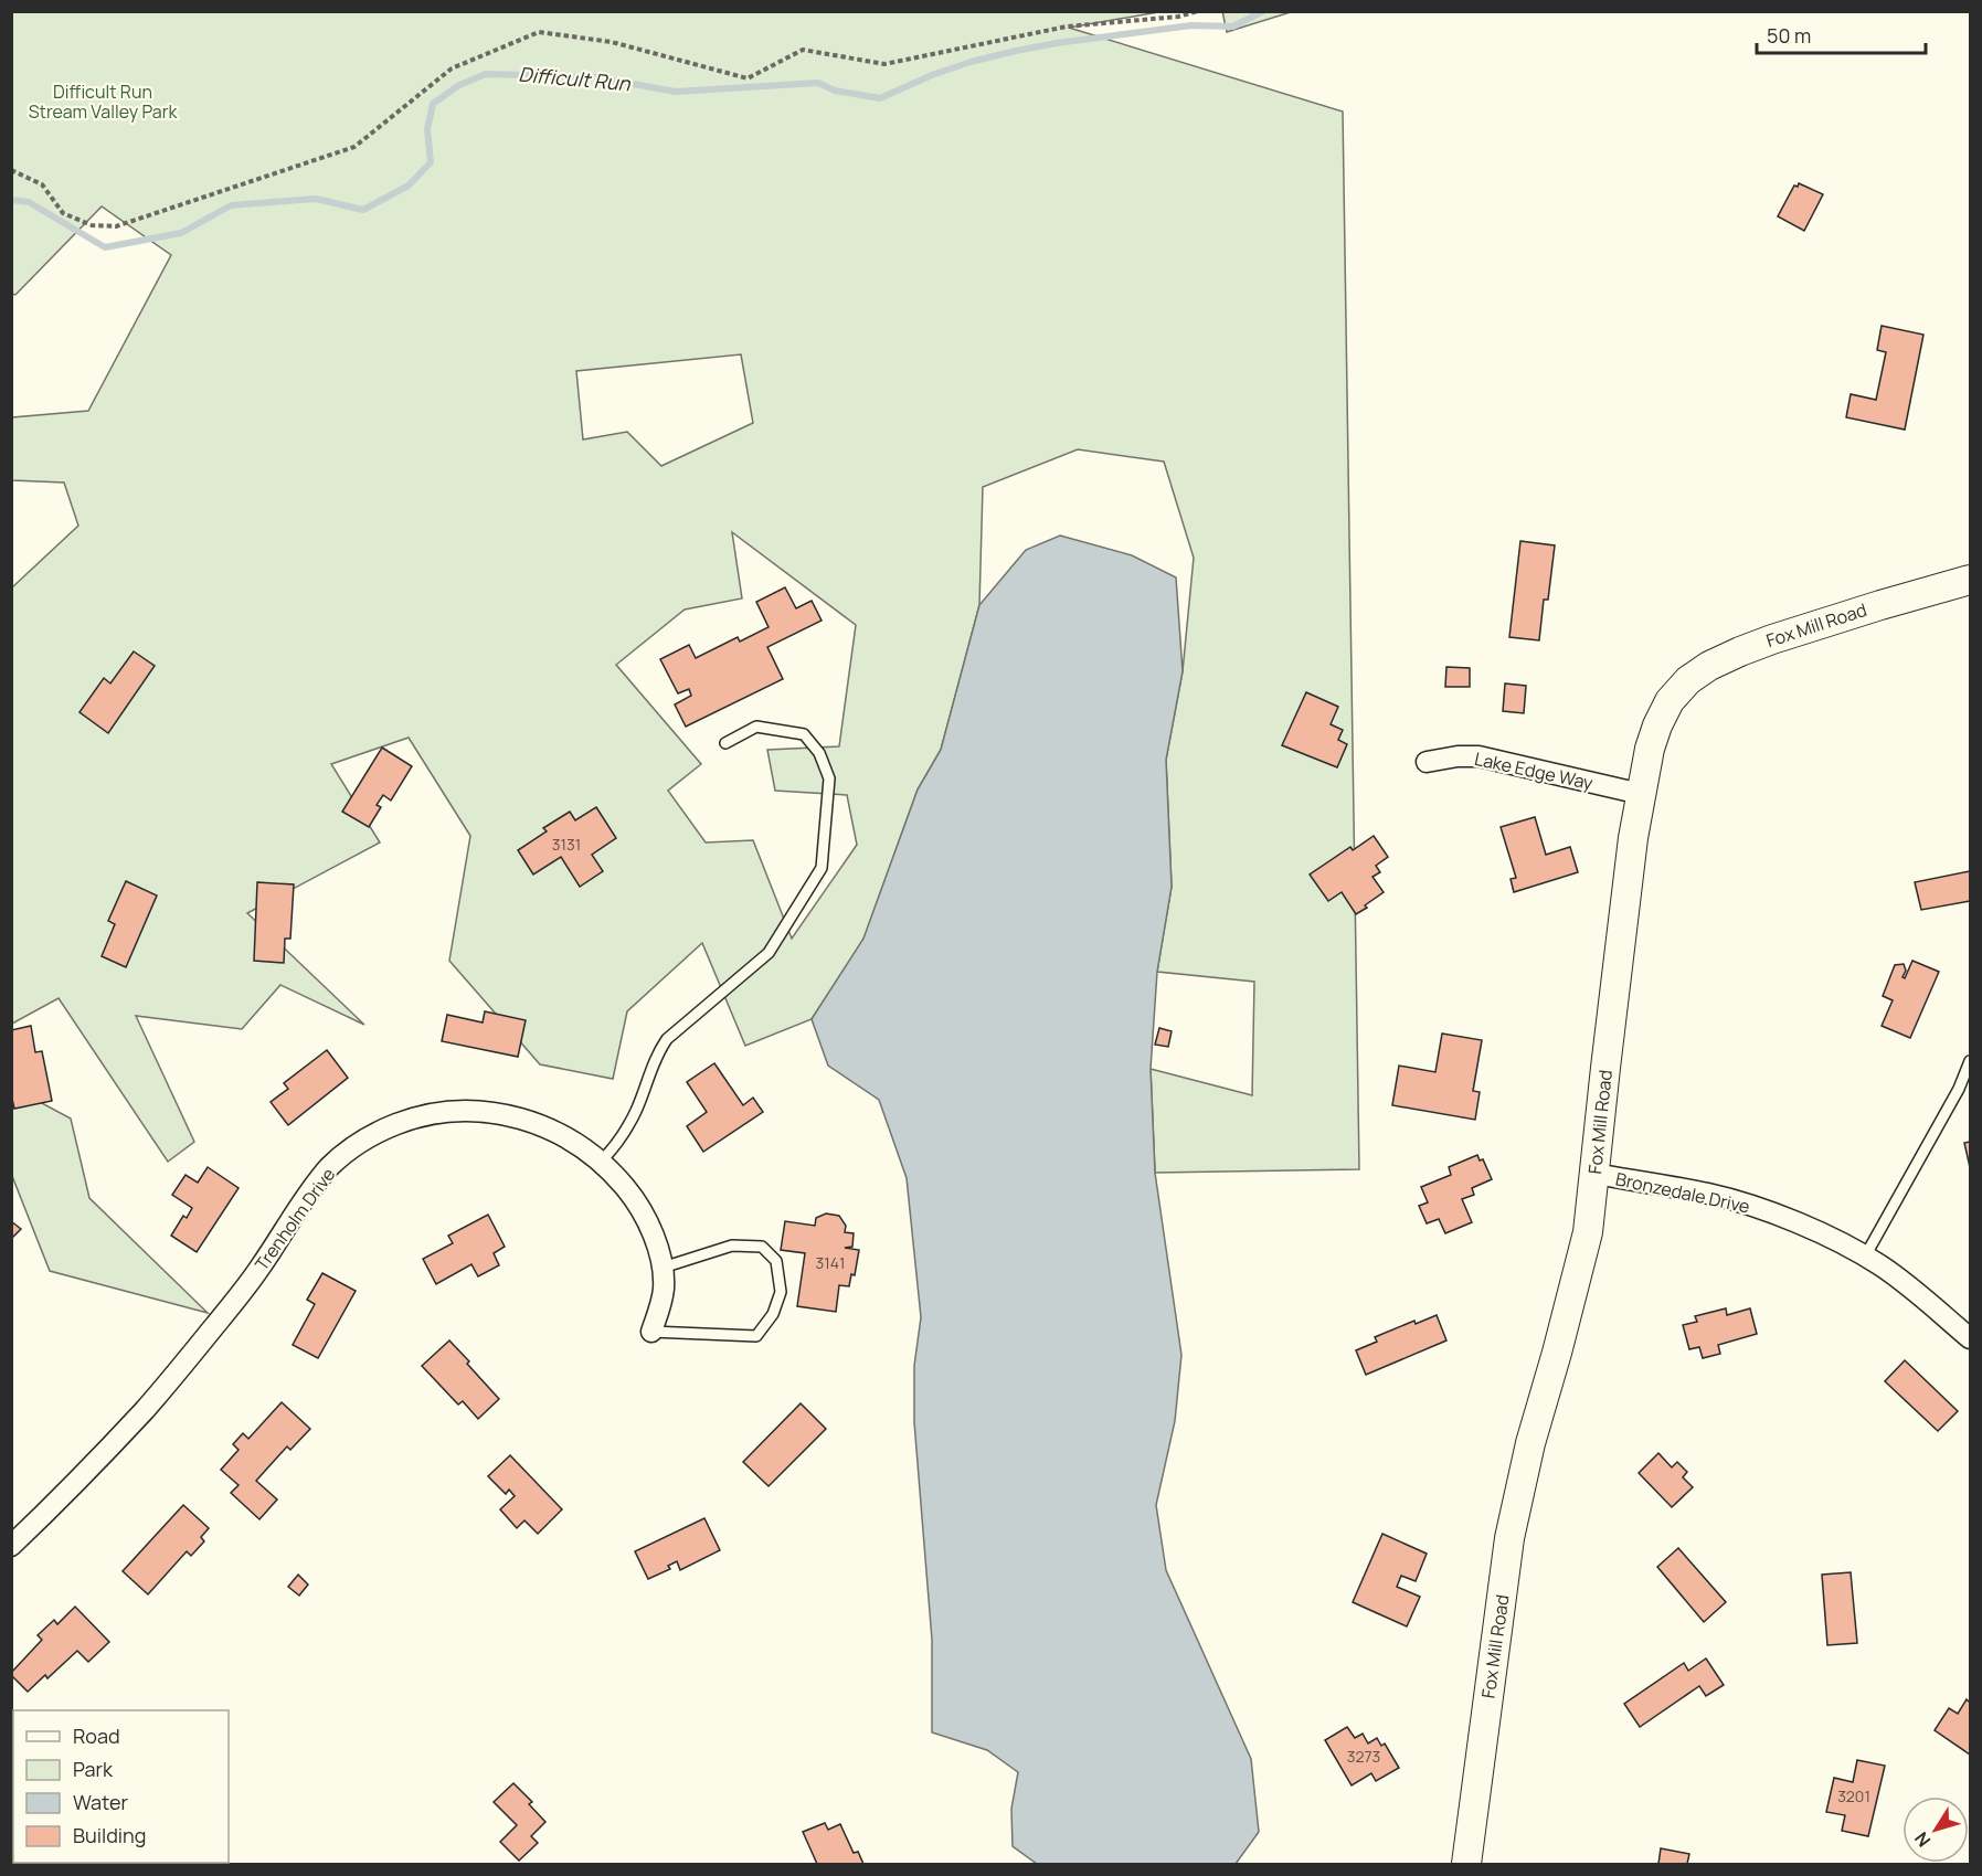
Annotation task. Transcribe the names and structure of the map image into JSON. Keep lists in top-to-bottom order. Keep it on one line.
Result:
{"streets":{"main road":["Fox Mill Road"],"street":["Lake Edge Way","Bronzedale Drive","Trenholm Drive"]},"crossings":[["Fox Mill Road","Lake Edge Way"],["Fox Mill Road","Bronzedale Drive"]],"water":["Difficult Run"],"parks":["Difficult Run Stream Valley Park"],"house_numbers":["3131","3141","3273","3201"],"legend":["Road","Park","Water","Building"],"scale_bar":"50 m","north":"bottom left"}
